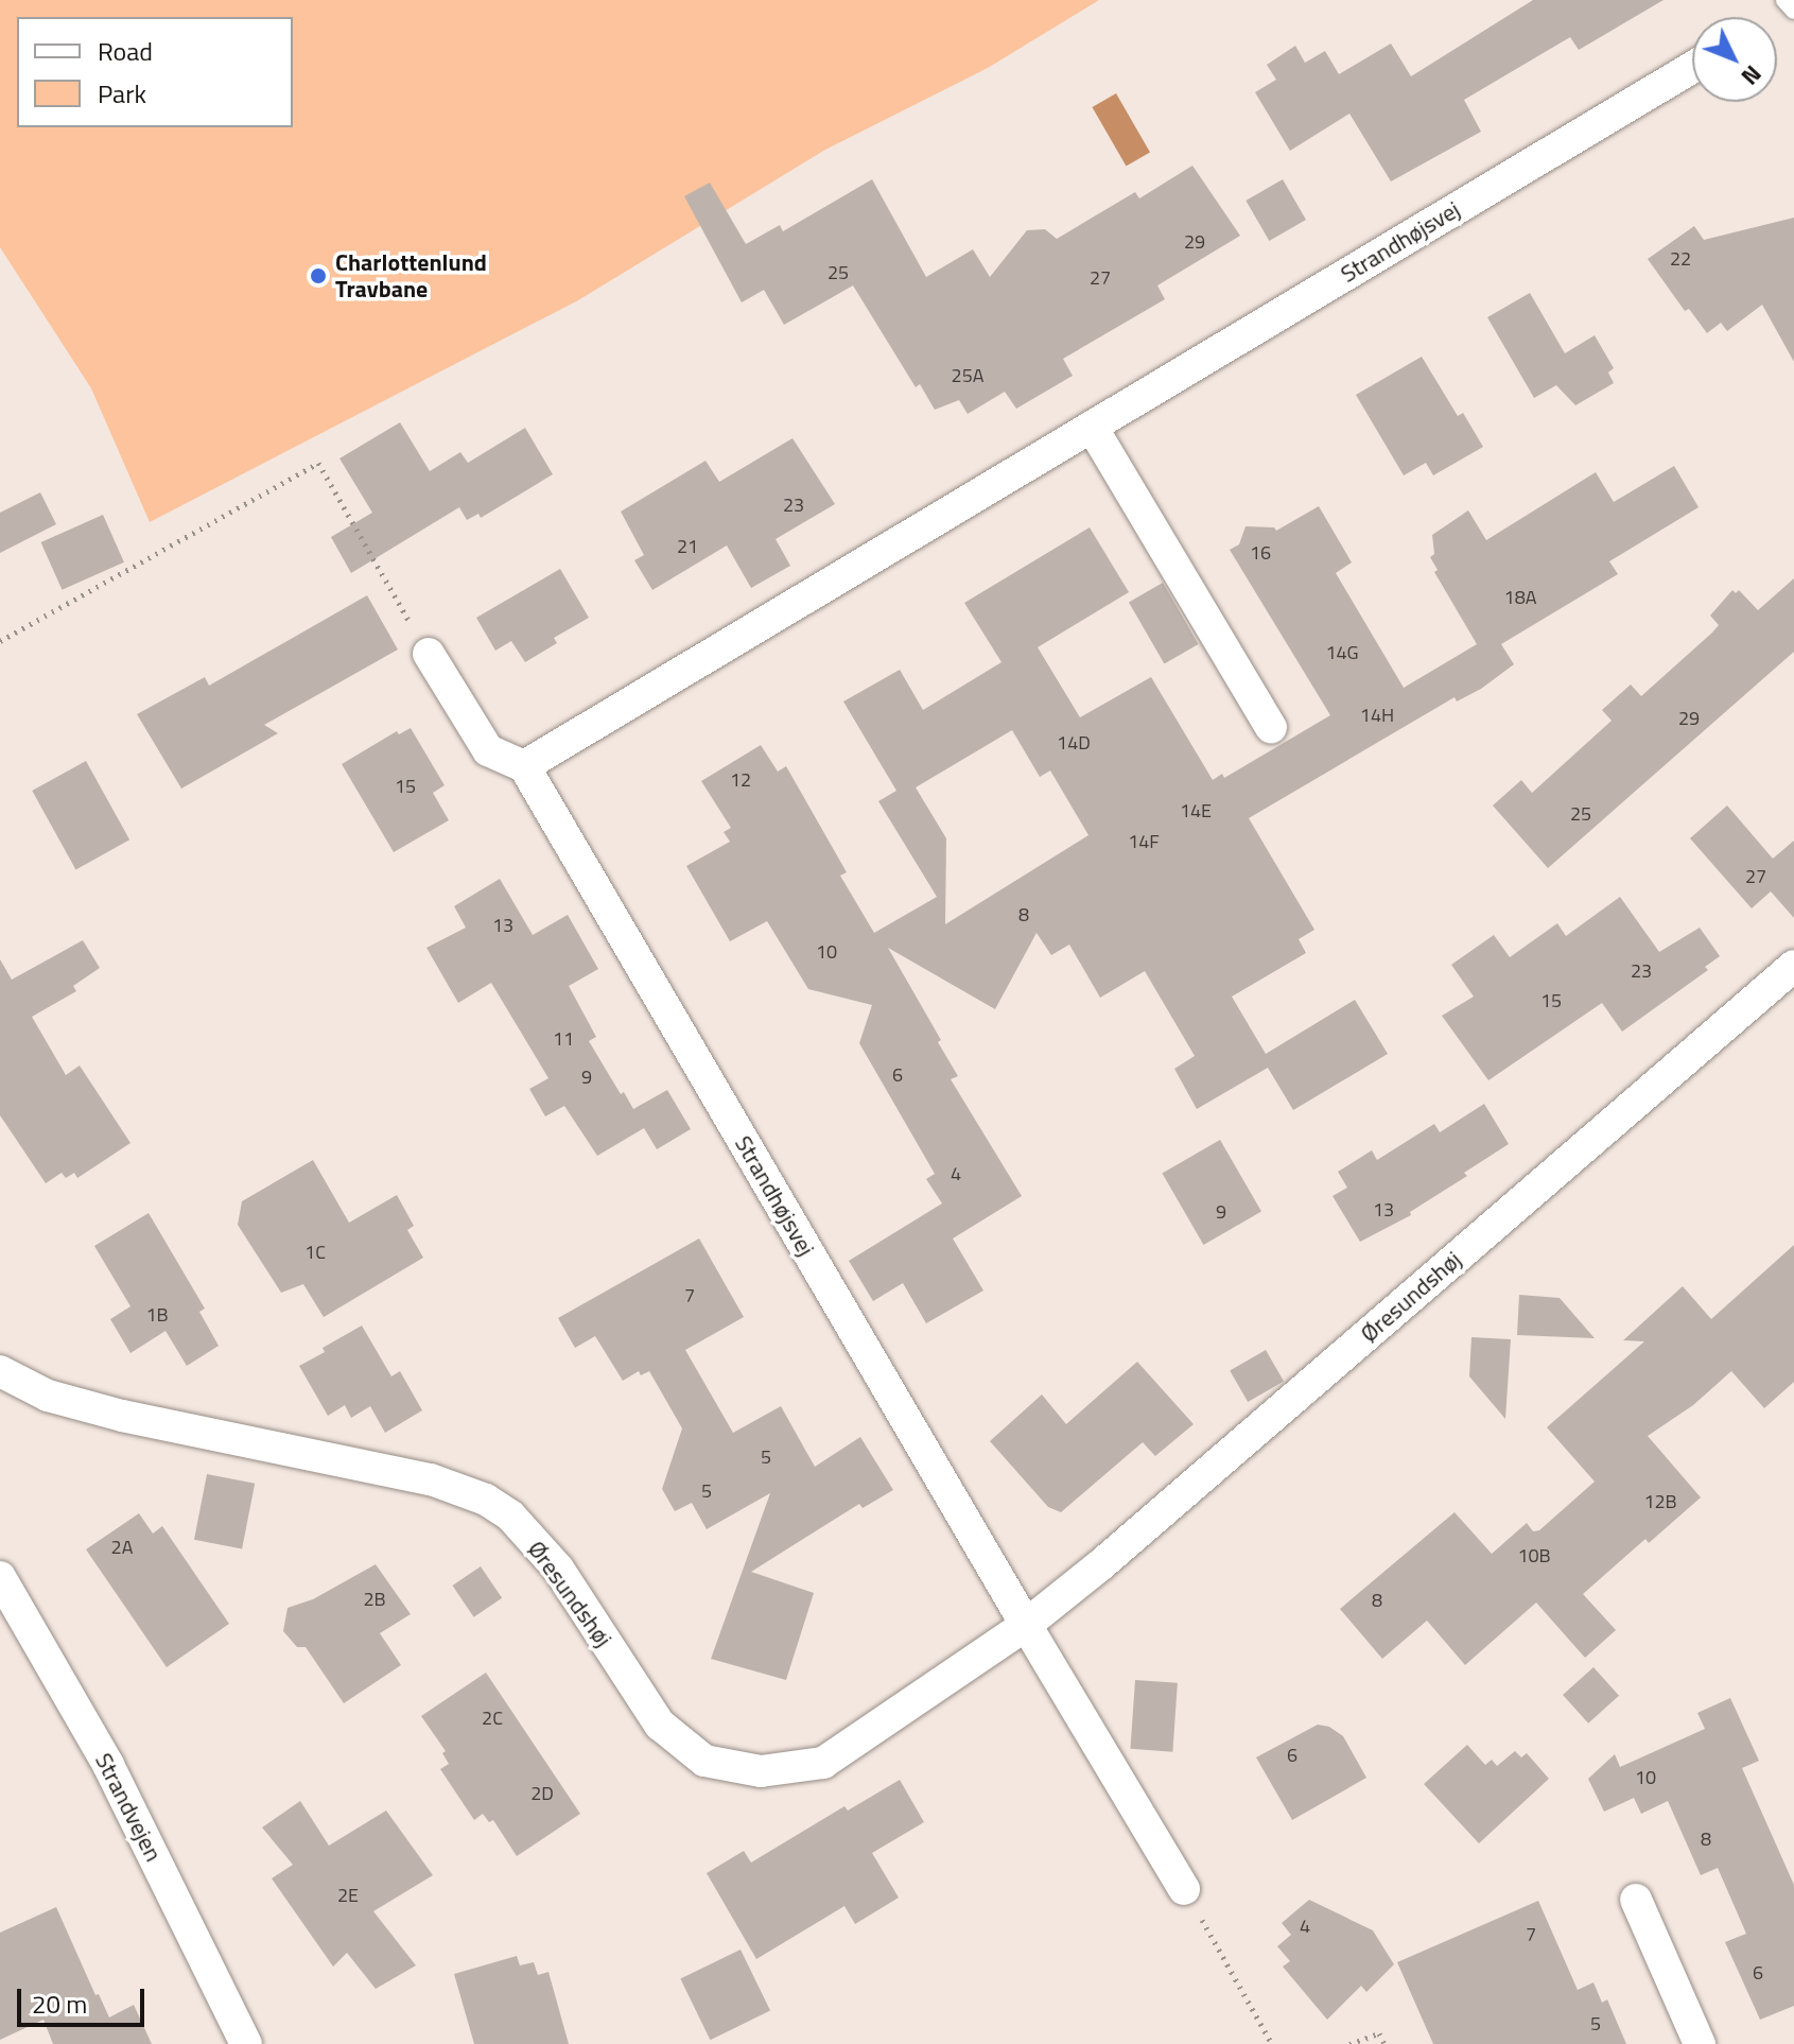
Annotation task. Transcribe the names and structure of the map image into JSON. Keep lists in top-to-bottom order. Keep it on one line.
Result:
{"streets":{"street":["Strandhøjsvej","Øresundshøj","Strandvejen"]},"crossings":[["Strandhøjsvej","Øresundshøj"]],"places":["Charlottenlund Travbane"],"house_numbers":["29","22","25","27","25A","23","21","16","18A","14G","14H","29","14D","12","15","14E","25","14F","27","8","13","10","23","15","11","6","9","4","13","9","1C","7","1B","5","5","12B","2A","10B","2B","8","2C","6","10","2D","8","2E","4","7","6","5"],"legend":["Road","Park"],"scale_bar":"20 m","north":"bottom right"}
